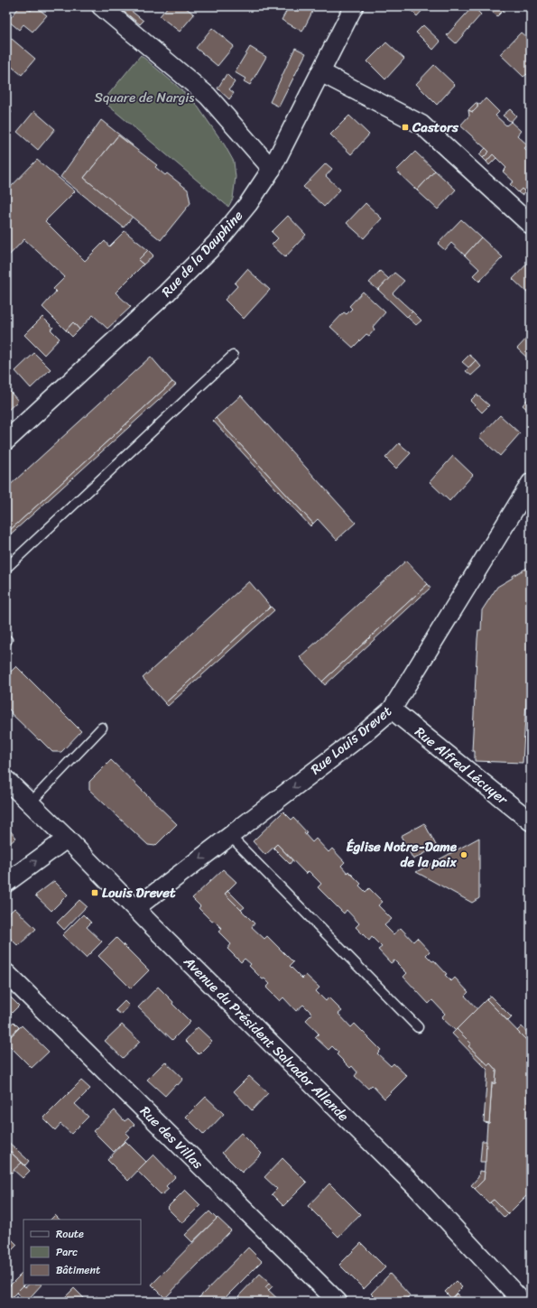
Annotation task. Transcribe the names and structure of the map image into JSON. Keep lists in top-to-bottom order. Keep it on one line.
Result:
{"streets":{"street":["Rue de la Dauphine","Rue Louis Drevet","Rue Alfred Lécuyer","Avenue du Président Salvador Allende","Rue des Villas"]},"crossings":[["Rue Louis Drevet","Rue Alfred Lécuyer"],["Rue Louis Drevet","Avenue du Président Salvador Allende"]],"one_way":["Rue Louis Drevet"],"parks":["Square de Nargis"],"places":{"transit":["Castors","Louis Drevet"],"other":["Église Notre-Dame de la paix"]},"legend":["Route","Parc","Bâtiment"]}
